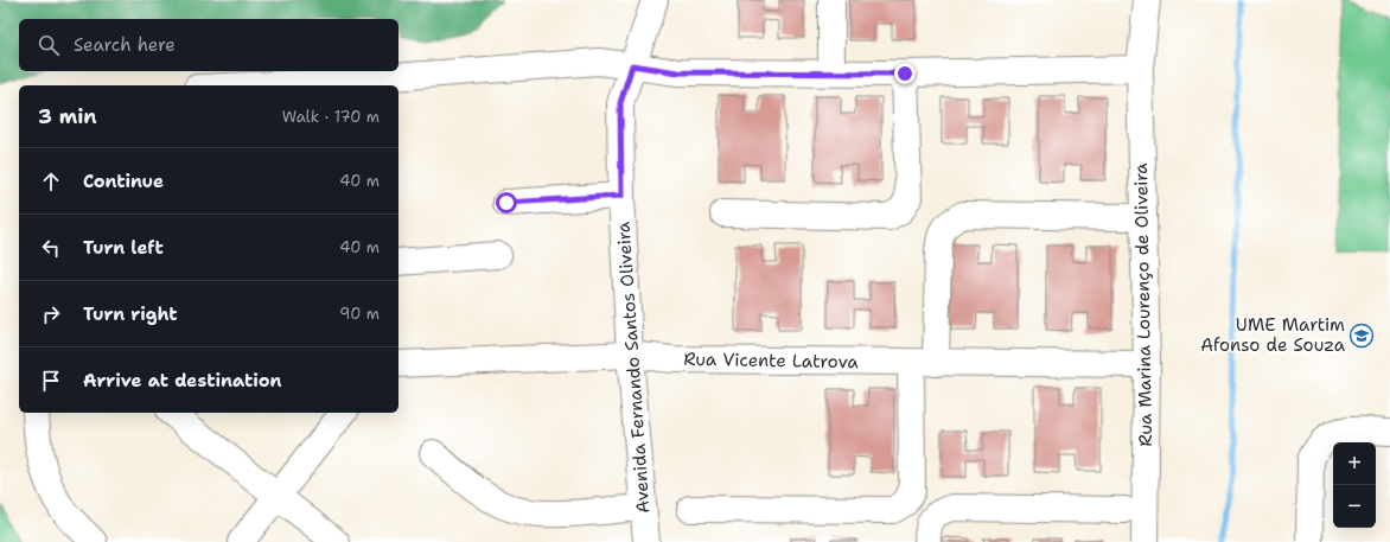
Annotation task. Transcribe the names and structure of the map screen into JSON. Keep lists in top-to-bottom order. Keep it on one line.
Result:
{"streets":{"street":["Rua Marina Lourenço de Oliveira","Rua Vicente Latrova","Avenida Fernando Santos Oliveira"]},"crossings":[["Rua Marina Lourenço de Oliveira","Rua Vicente Latrova"],["Rua Vicente Latrova","Avenida Fernando Santos Oliveira"]],"places":{"school or university":["UME Martim Afonso de Souza"]},"page":{"search":"Search here","heading":["3 min","Walk · 170 m"],"list":[["Continue","40 m"],["Turn left","40 m"],["Turn right","90 m"],"Arrive at destination"],"map_buttons":["+","−"]}}
